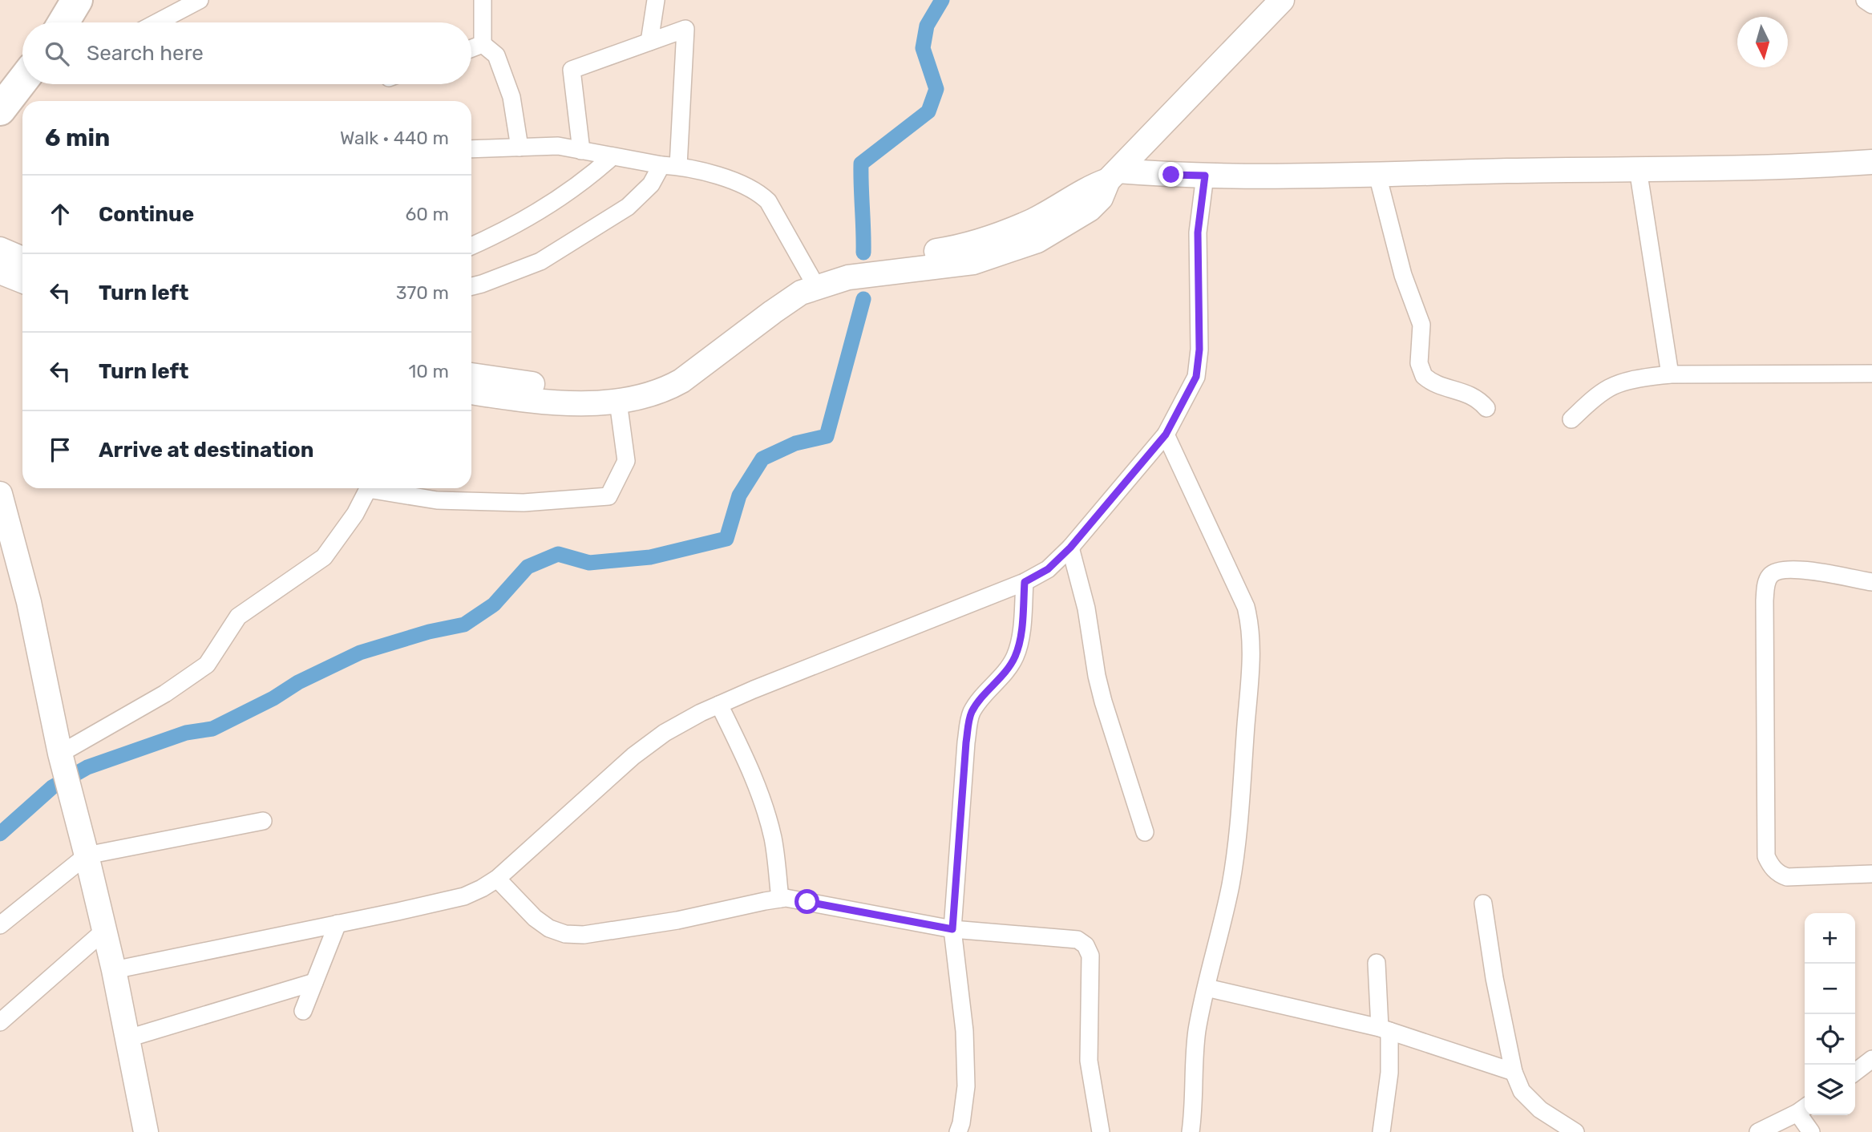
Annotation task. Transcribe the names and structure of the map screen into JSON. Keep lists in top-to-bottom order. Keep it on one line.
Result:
{"north":"bottom","page":{"search":"Search here","heading":["6 min","Walk · 440 m"],"list":[["Continue","60 m"],["Turn left","370 m"],["Turn left","10 m"],"Arrive at destination"],"map_buttons":["+","−"]}}
